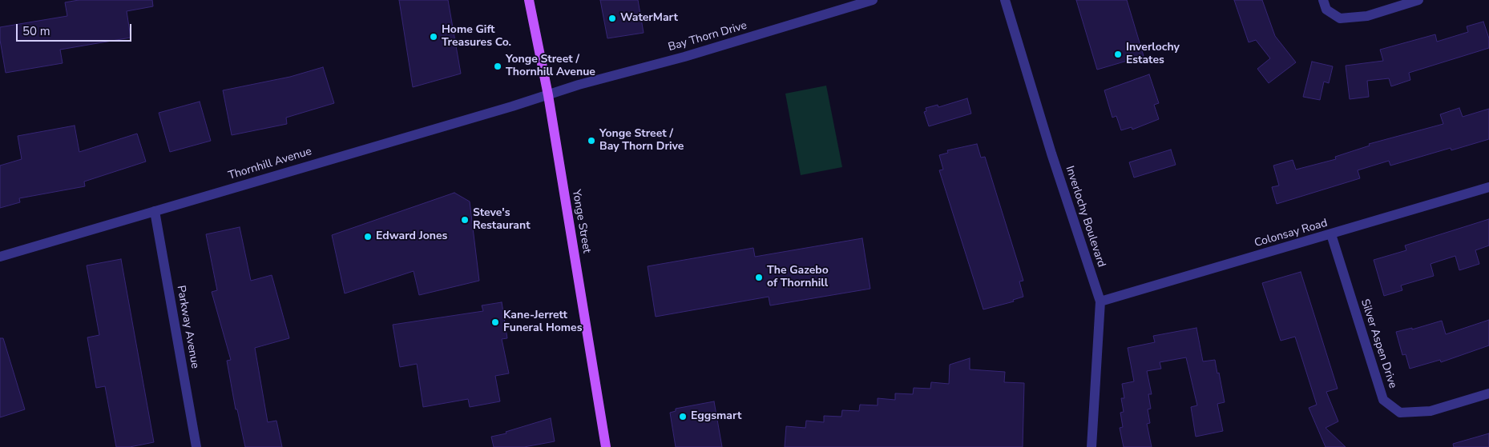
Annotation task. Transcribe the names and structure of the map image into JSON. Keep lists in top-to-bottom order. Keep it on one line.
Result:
{"streets":{"main road":["Yonge Street"],"street":["Bay Thorn Drive","Thornhill Avenue","Inverlochy Boulevard","Colonsay Road","Parkway Avenue","Silver Aspen Drive"]},"crossings":[["Bay Thorn Drive","Thornhill Avenue"],["Bay Thorn Drive","Yonge Street"],["Thornhill Avenue","Yonge Street"],["Thornhill Avenue","Parkway Avenue"],["Inverlochy Boulevard","Colonsay Road"],["Colonsay Road","Silver Aspen Drive"]],"places":["WaterMart","Home Gift Treasures Co.","Inverlochy Estates","Yonge Street / Thornhill Avenue","Yonge Street / Bay Thorn Drive","Steve's Restaurant","Edward Jones","The Gazebo of Thornhill","Kane-Jerrett Funeral Homes","Eggsmart"],"scale_bar":"50 m"}
